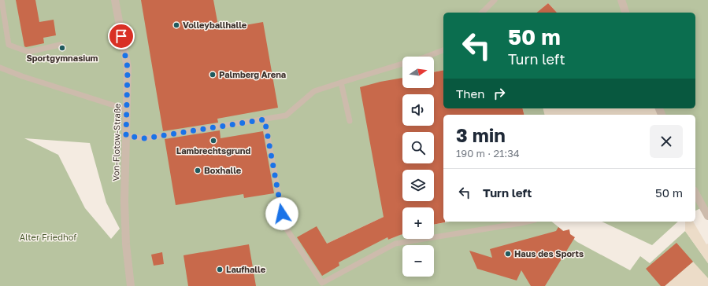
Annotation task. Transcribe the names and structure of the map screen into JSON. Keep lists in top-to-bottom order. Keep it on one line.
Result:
{"streets":{"street":["Von-Flotow-Straße"]},"parks":["Alter Friedhof"],"places":["Volleyballhalle","Sportgymnasium","Palmberg Arena","Lambrechtsgrund","Boxhalle","Haus des Sports","Laufhalle"],"north":"right","page":{"turn":["50 m","Turn left"],"map_buttons":["+","−"],"then":"Then","heading":["3 min","190 m · 21:34"],"list":[{"name":"Turn left","value":"50 m"}]}}
